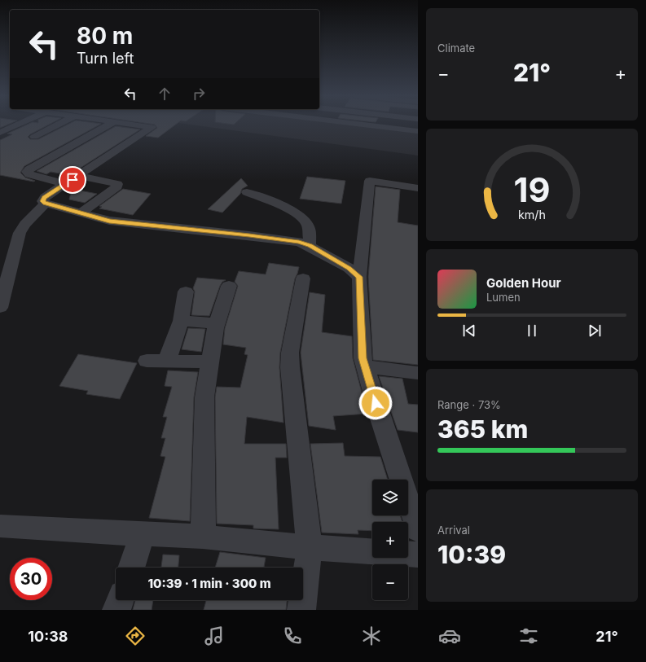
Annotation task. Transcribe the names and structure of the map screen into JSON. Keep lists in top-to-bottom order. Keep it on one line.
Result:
{"page":{"tile":["Climate",["Range · 73%","365 km"],["Arrival","10:39"]],"turn":["80 m","Turn left"],"heat":["−","21°","+"],"song":["Golden Hour","Lumen"],"map_buttons":["+","−"],"limit":"30","trip":"10:39 · 1 min · 300 m","tabs":["10:38","21°"],"gauge":["19","km/h"]}}
